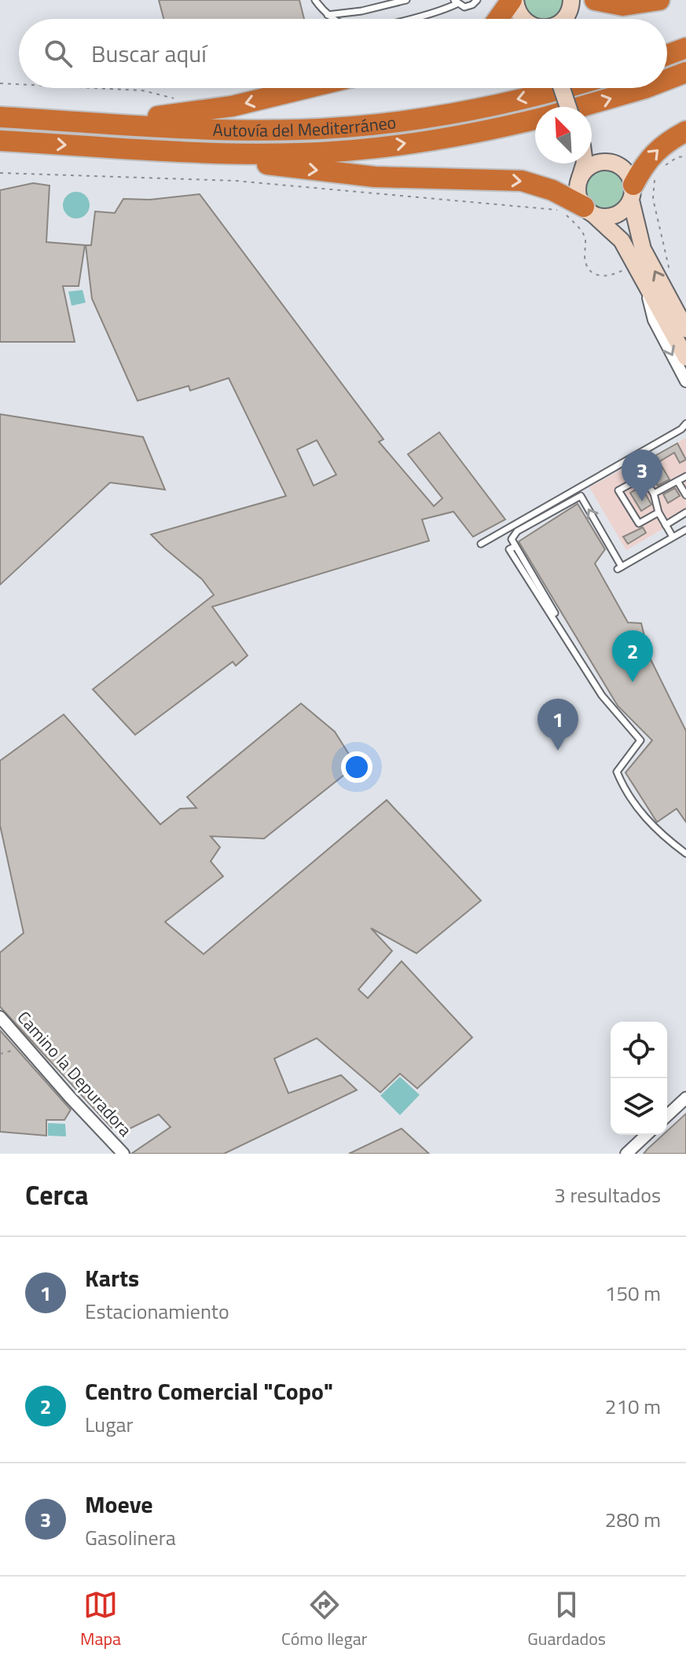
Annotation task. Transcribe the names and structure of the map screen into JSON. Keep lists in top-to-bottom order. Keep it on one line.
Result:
{"streets":{"highway":["Autovía del Mediterráneo"],"street":["Camino la Depuradora"]},"north":"top left","page":{"search":"Buscar aquí","pins":["3","2","1"],"heading":["Cerca","3 resultados"],"list":[{"mark":"1","name":"Karts","note":"Estacionamiento","value":"150 m"},{"mark":"2","name":"Centro Comercial \"Copo\"","note":"Lugar","value":"210 m"},{"mark":"3","name":"Moeve","note":"Gasolinera","value":"280 m"}],"nav":["Mapa","Cómo llegar","Guardados"]}}
